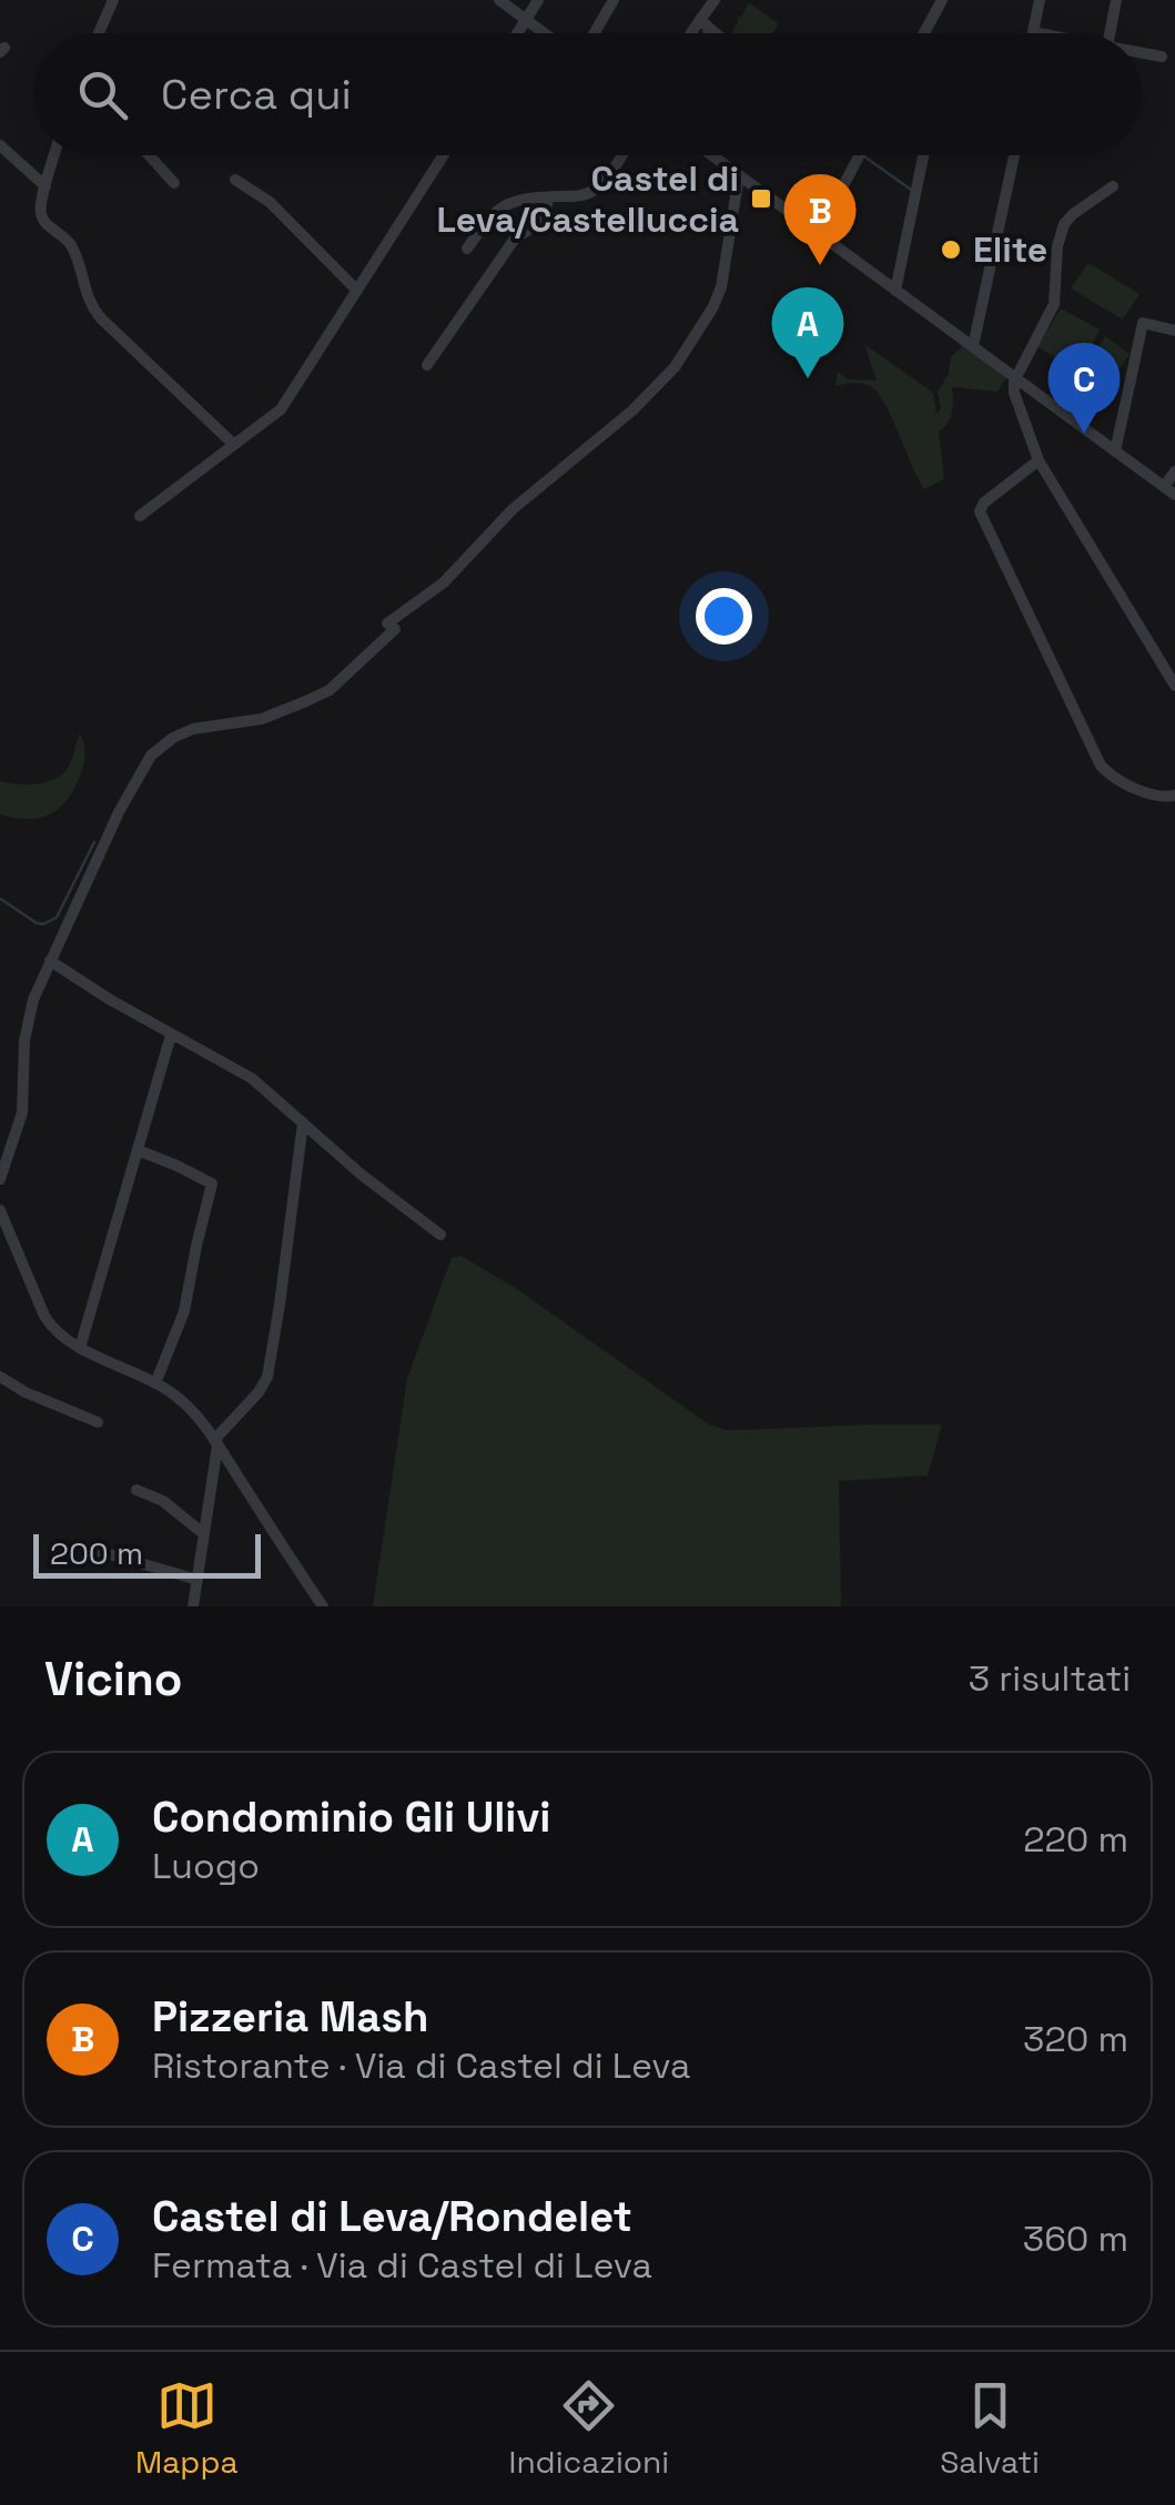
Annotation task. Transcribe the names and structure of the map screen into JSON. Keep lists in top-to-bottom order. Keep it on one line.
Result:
{"places":{"transit":["Castel di Leva/Castelluccia"],"other":["Elite"]},"scale_bar":"200 m","page":{"search":"Cerca qui","pins":["B","A","C"],"scale":"200 m","heading":["Vicino","3 risultati"],"list":[{"mark":"A","name":"Condominio Gli Ulivi","note":"Luogo","value":"220 m"},{"mark":"B","name":"Pizzeria Mash","note":"Ristorante · Via di Castel di Leva","value":"320 m"},{"mark":"C","name":"Castel di Leva/Rondelet","note":"Fermata · Via di Castel di Leva","value":"360 m"}],"nav":["Mappa","Indicazioni","Salvati"]}}
